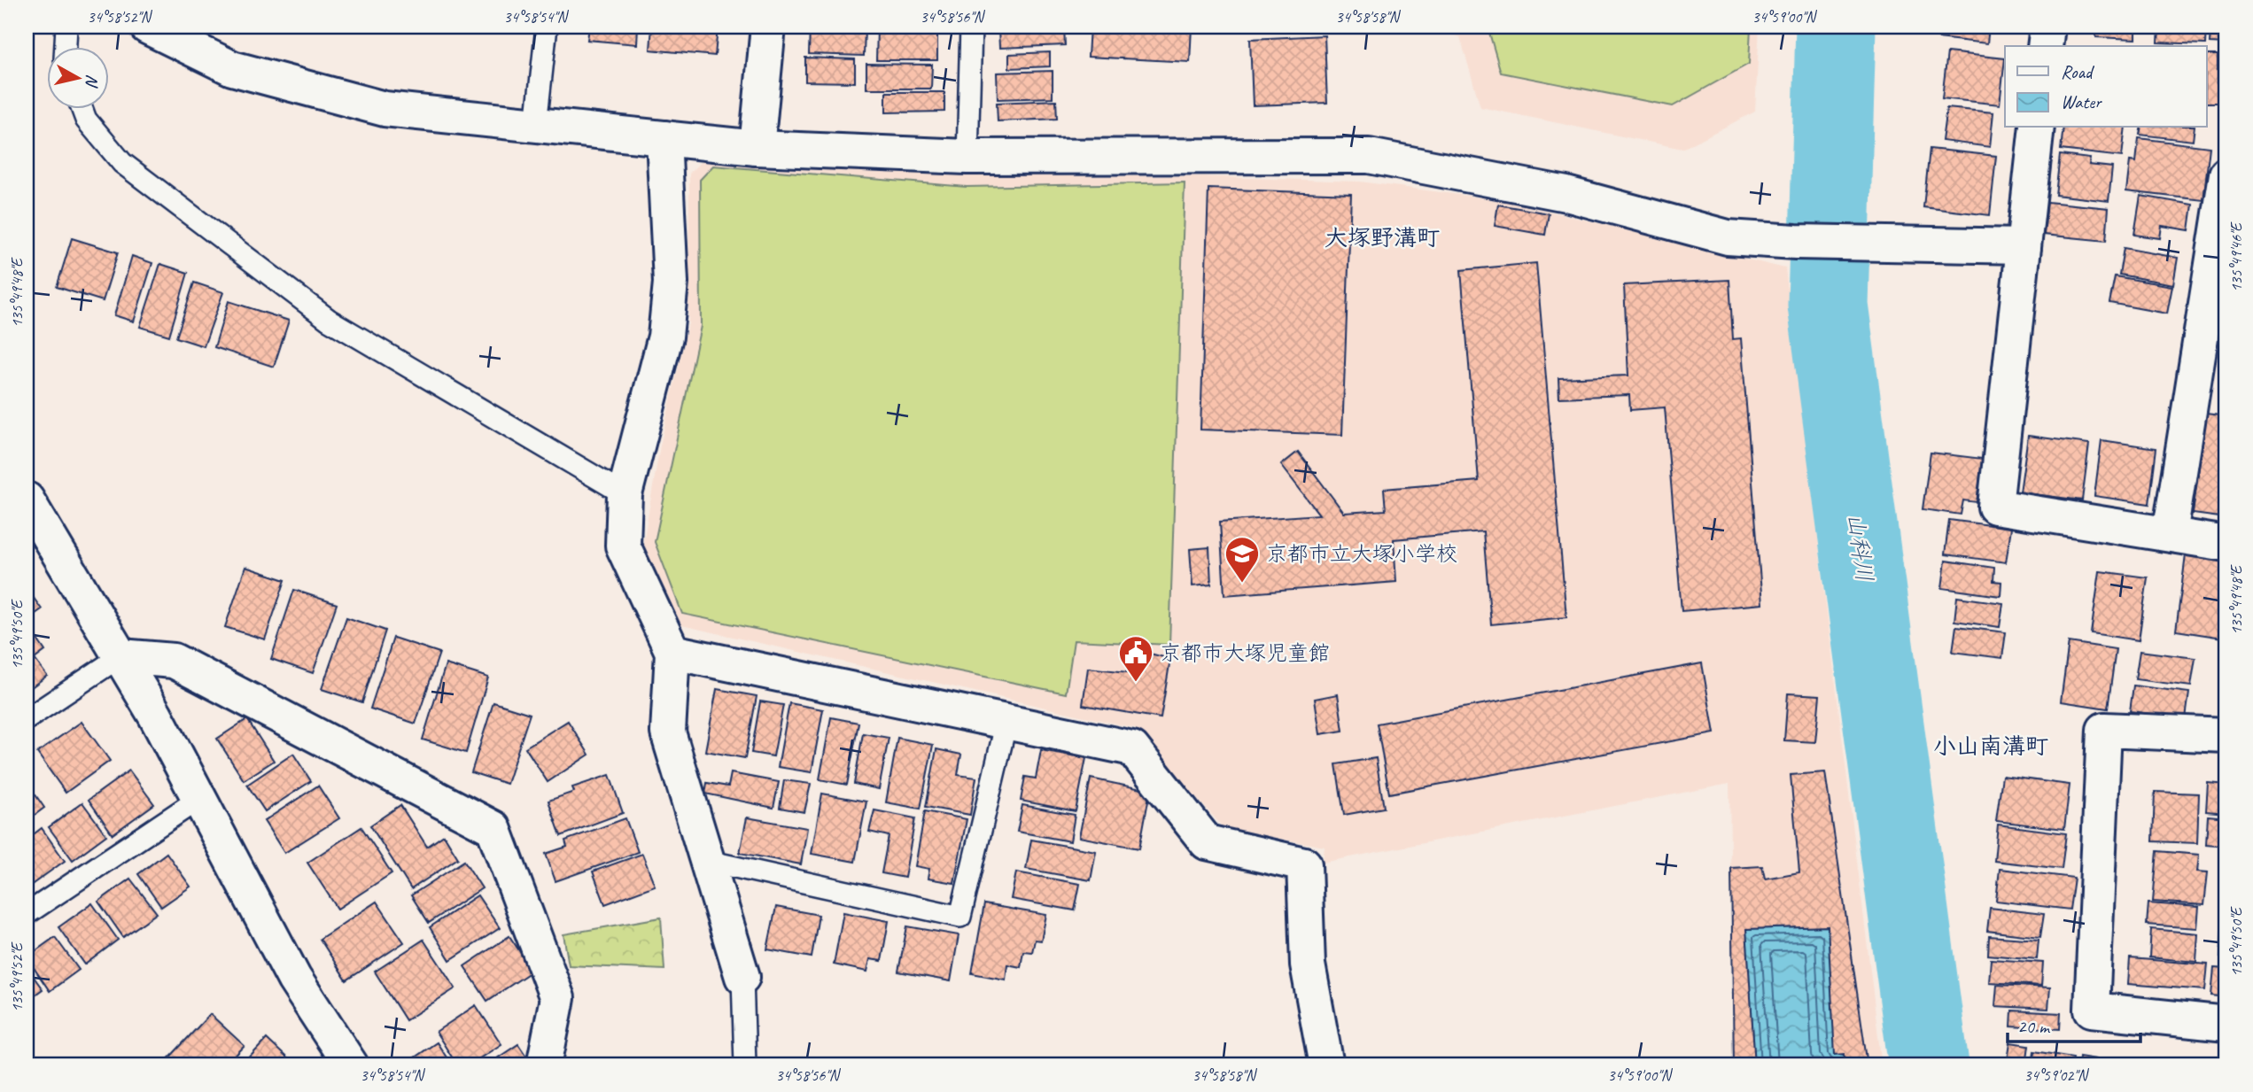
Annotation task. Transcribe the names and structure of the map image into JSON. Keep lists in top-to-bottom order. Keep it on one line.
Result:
{"districts":["大塚野溝町","小山南溝町"],"water":["山科川"],"places":{"school or university":["京都市立大塚小学校"],"public building":["京都市大塚児童館"]},"legend":["Road","Water"],"scale_bar":"20 m","north":"right","coordinates":["34°58'52\"N","34°58'54\"N","34°58'56\"N","34°58'58\"N","34°59'00\"N","135°49'46\"E","135°49'48\"E","135°49'50\"E","135°49'52\"E","34°59'02\"N"]}
